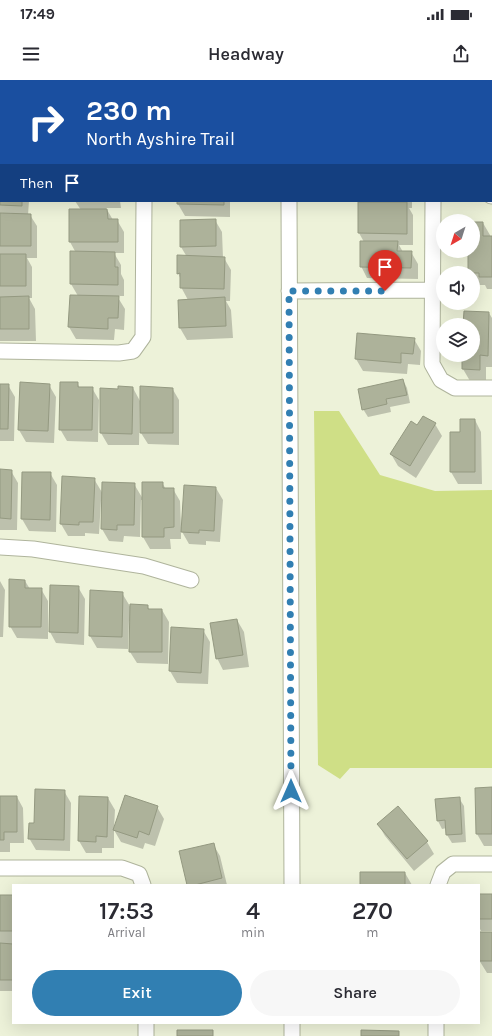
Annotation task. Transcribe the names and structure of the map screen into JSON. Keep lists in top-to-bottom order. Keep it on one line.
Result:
{"north":"bottom left","page":{"status":"17:49","header":"Headway","turn":["230 m","North Ayshire Trail"],"then":"Then","eta":["17:53","Arrival","4","min","270","m"],"buttons":["Exit","Share"]}}
